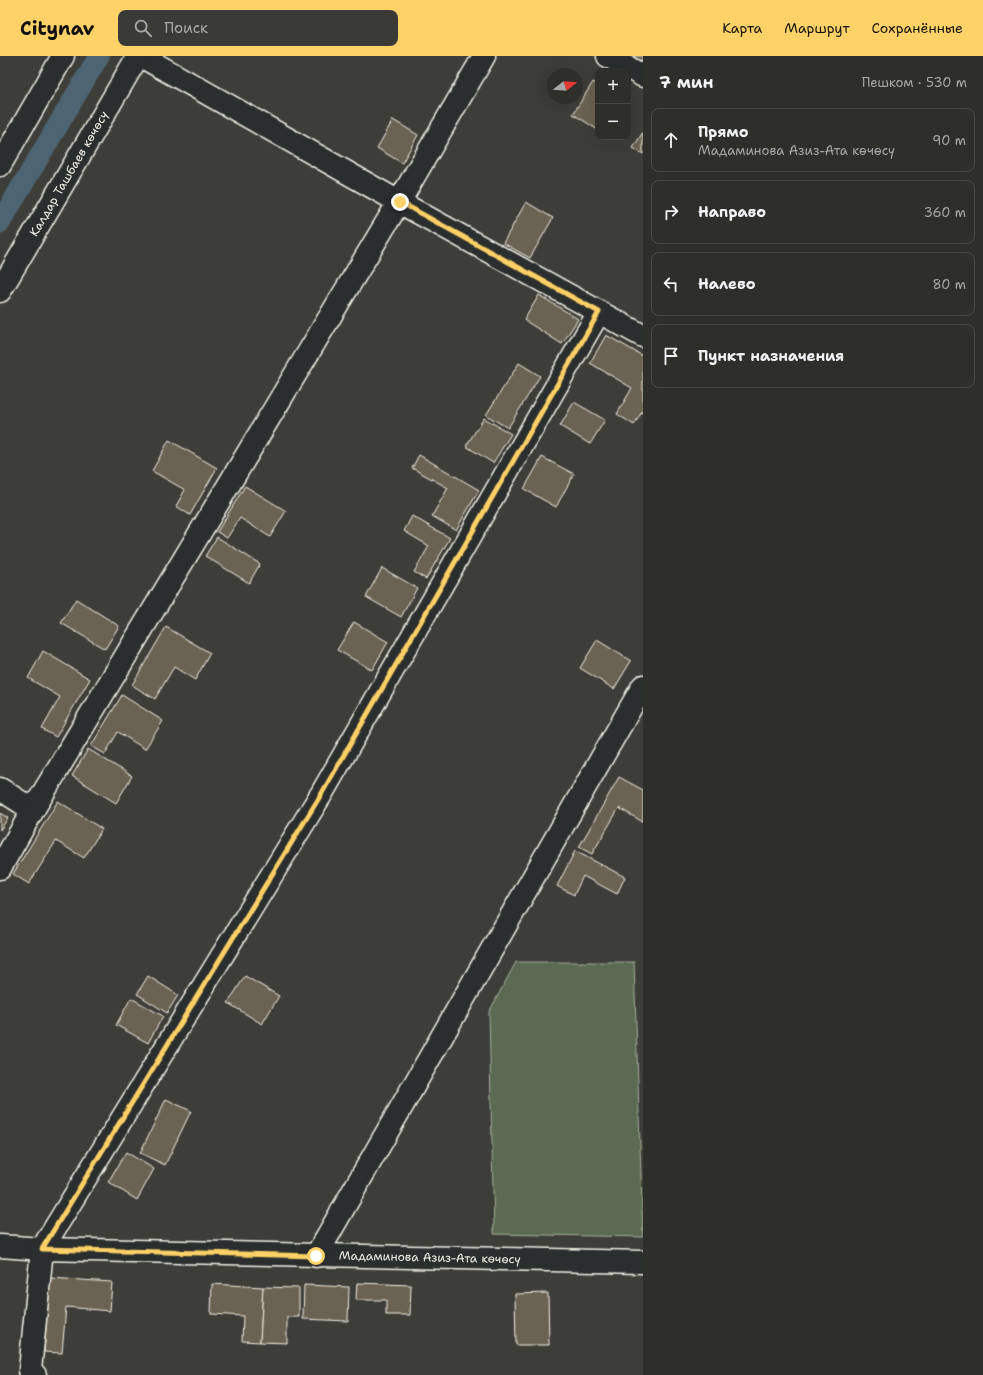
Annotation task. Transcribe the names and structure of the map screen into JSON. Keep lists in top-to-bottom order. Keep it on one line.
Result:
{"streets":{"street":["Калдар Ташбаев көчөсү","Мадаминова Азиз-Ата көчөсү"]},"north":"right","page":{"header":"Citynav","search":"Поиск","nav":["Карта","Маршрут","Сохранённые"],"heading":["7 мин","Пешком · 530 m"],"map_buttons":["+","−"],"list":[["Прямо","Мадаминова Азиз-Ата көчөсү","90 m"],["Направо","360 m"],["Налево","80 m"],"Пункт назначения"]}}
